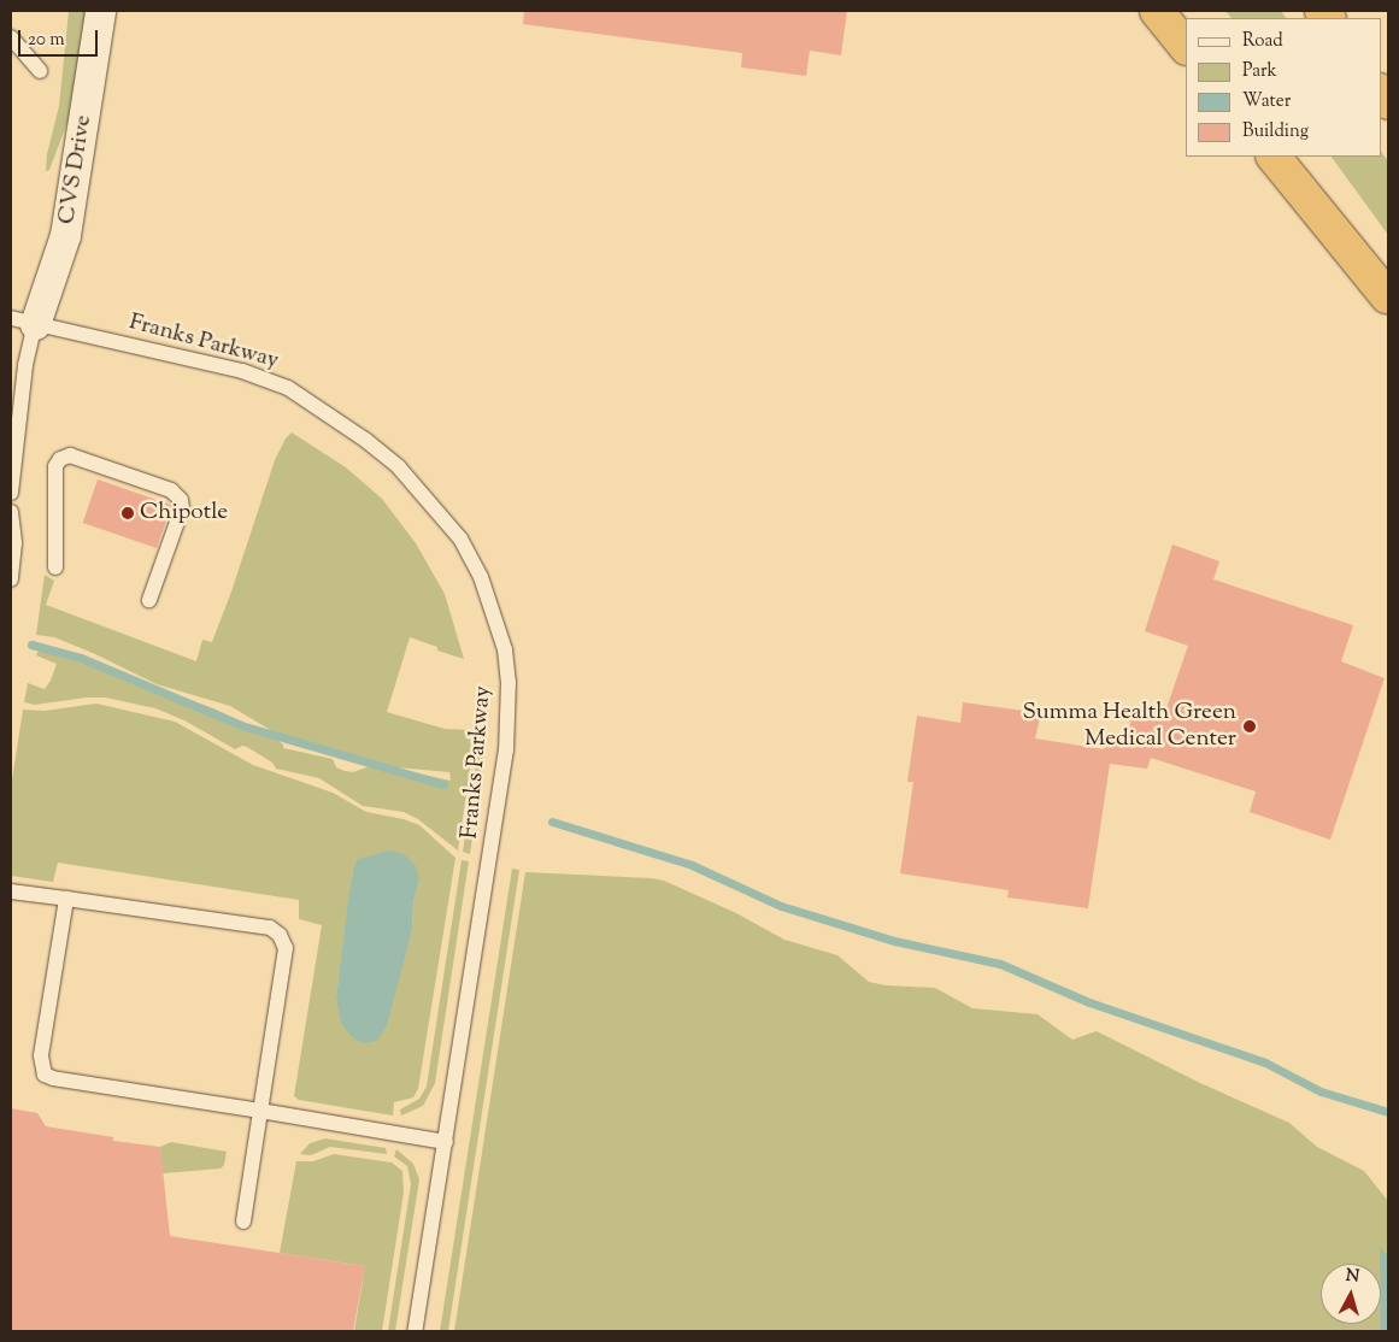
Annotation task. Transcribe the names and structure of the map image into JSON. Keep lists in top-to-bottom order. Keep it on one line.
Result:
{"streets":{"street":["CVS Drive"],"lane":["Franks Parkway"]},"crossings":[["CVS Drive","Franks Parkway"]],"places":["Chipotle","Summa Health Green Medical Center"],"legend":["Road","Park","Water","Building"],"scale_bar":"20 m","north":"top"}
